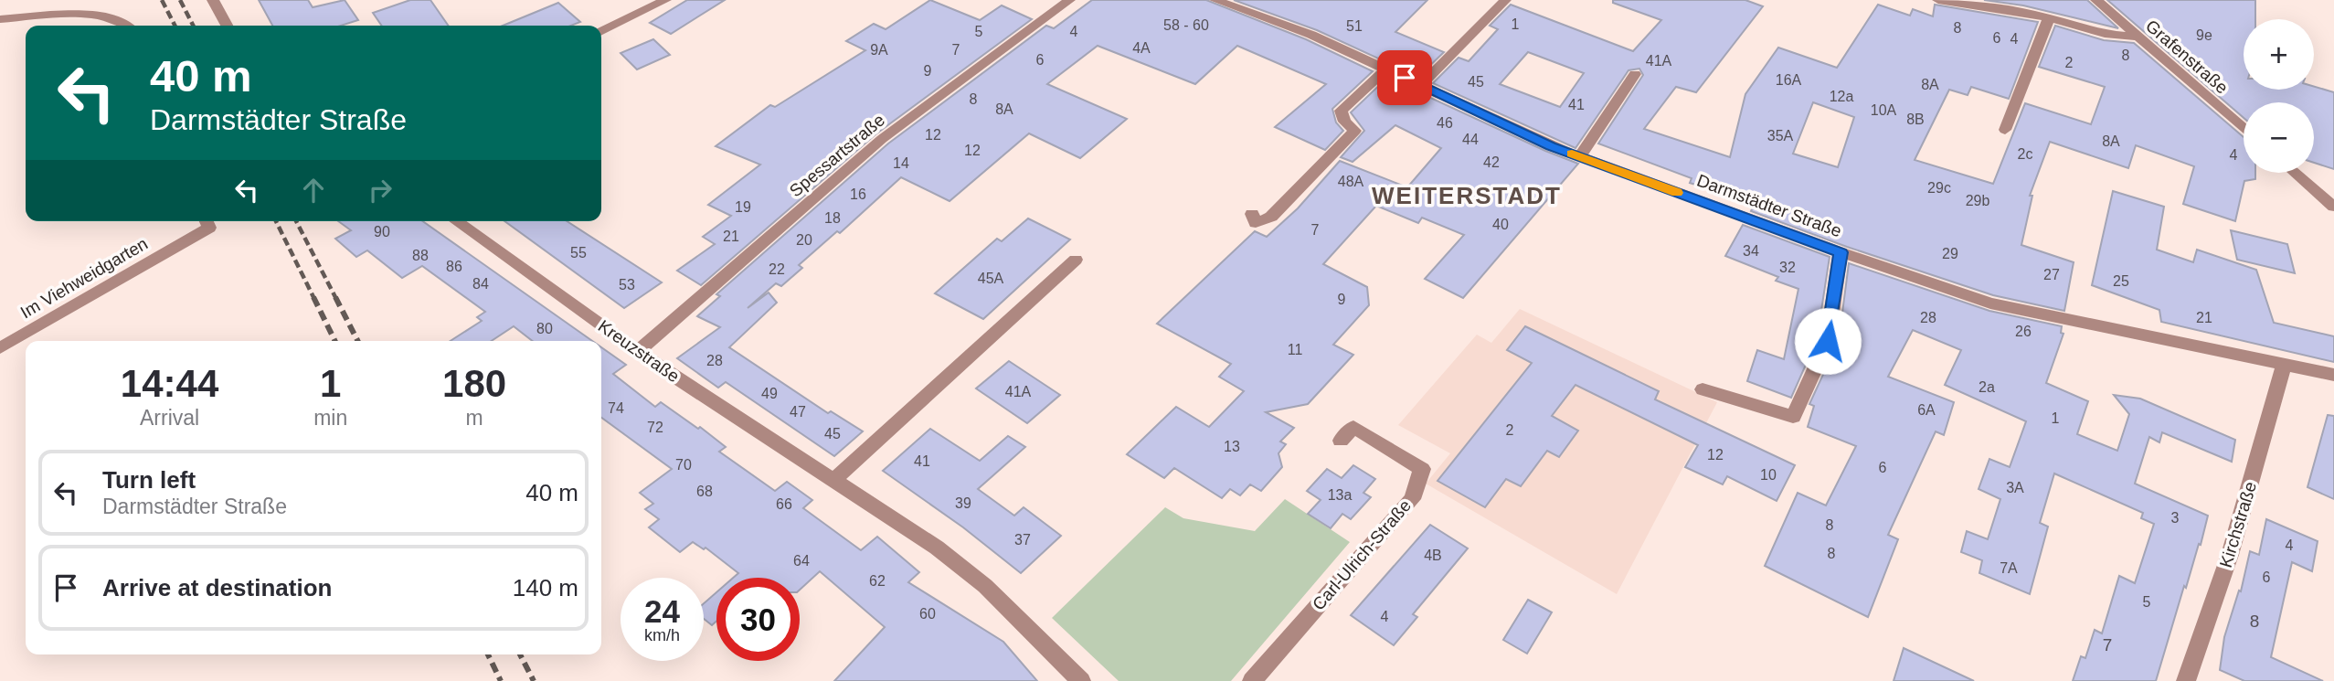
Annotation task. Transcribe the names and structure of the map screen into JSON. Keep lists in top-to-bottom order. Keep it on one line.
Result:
{"streets":{"street":["Grafenstraße","Spessartstraße","Darmstädter Straße","Im Viehweidgarten","Kreuzstraße","Kirchstraße","Carl-Ulrich-Straße"]},"crossings":[["Spessartstraße","Kreuzstraße"],["Darmstädter Straße","Kirchstraße"]],"districts":["WEITERSTADT"],"house_numbers":["1","58 - 60","51","8","5","4","9e","6","4","4A","9A","7","8","6","41A","2","9","16A","45","8A","12a","8","41","8A","10A","8B","46","12","35A","44","8A","12","2c","4","42","14","48A","29c","16","29b","19","18","40","7","90","21","20","34","55","29","88","86","32","22","27","45A","25","84","53","9","28","21","80","26","11","28","2a","41A","49","74","6A","47","1","72","2","45","13","12","41","70","6","10","3A","68","13a","39","66","3","8","37","4","8","4B","64","7A","6","62","5","60","4","8","7"],"page":{"map_buttons":["+","−"],"turn":["40 m","Darmstädter Straße"],"eta":["14:44","Arrival","1","min","180","m"],"list":[{"name":"Turn left","note":"Darmstädter Straße","value":"40 m"},{"name":"Arrive at destination","value":"140 m"}],"speed":"24 km/h","limit":"30"}}
